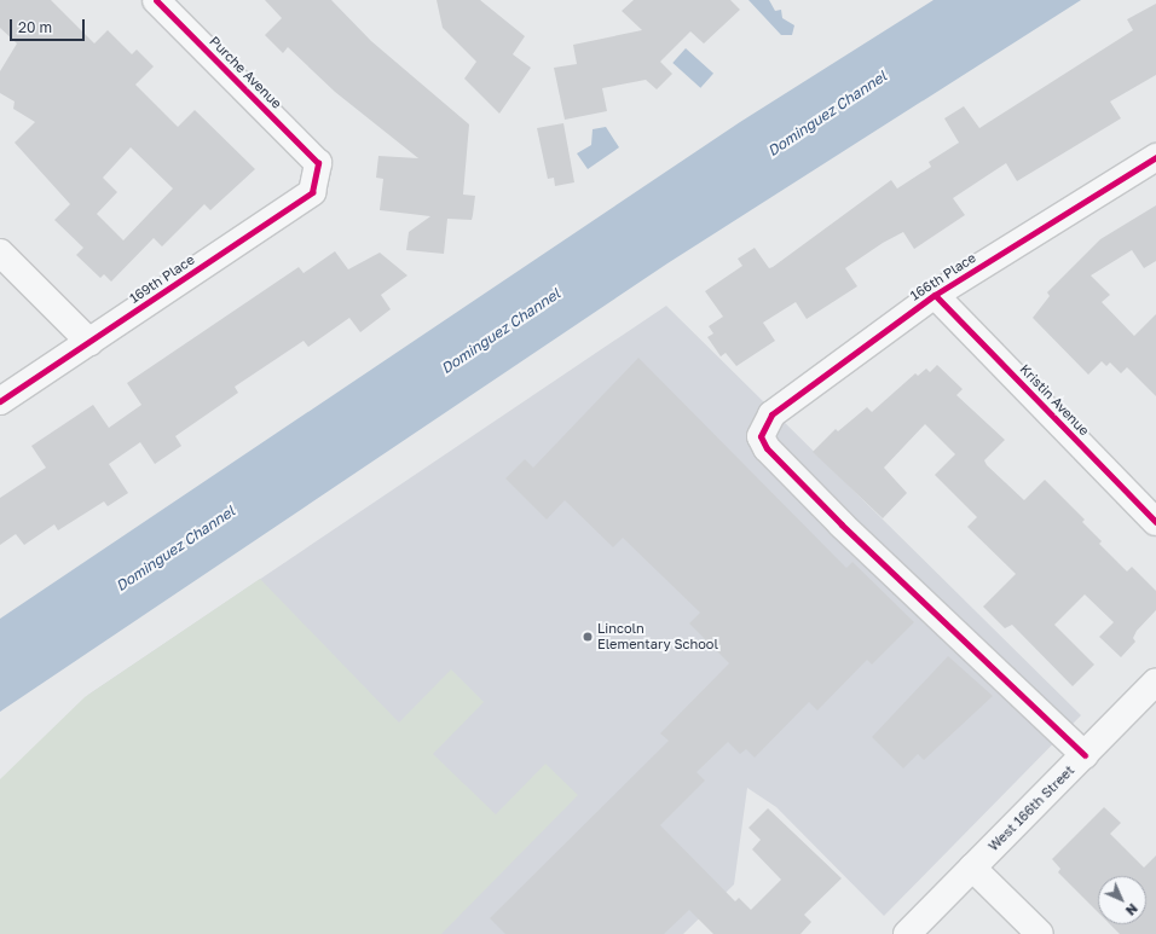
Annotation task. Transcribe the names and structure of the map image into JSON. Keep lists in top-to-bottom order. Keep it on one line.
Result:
{"streets":{"street":["Purche Avenue","166th Place","169th Place","Kristin Avenue","West 166th Street"]},"crossings":[["Purche Avenue","169th Place"],["166th Place","Kristin Avenue"],["166th Place","West 166th Street"]],"water":["Dominguez Channel"],"places":["Lincoln Elementary School"],"scale_bar":"20 m","north":"bottom right"}
